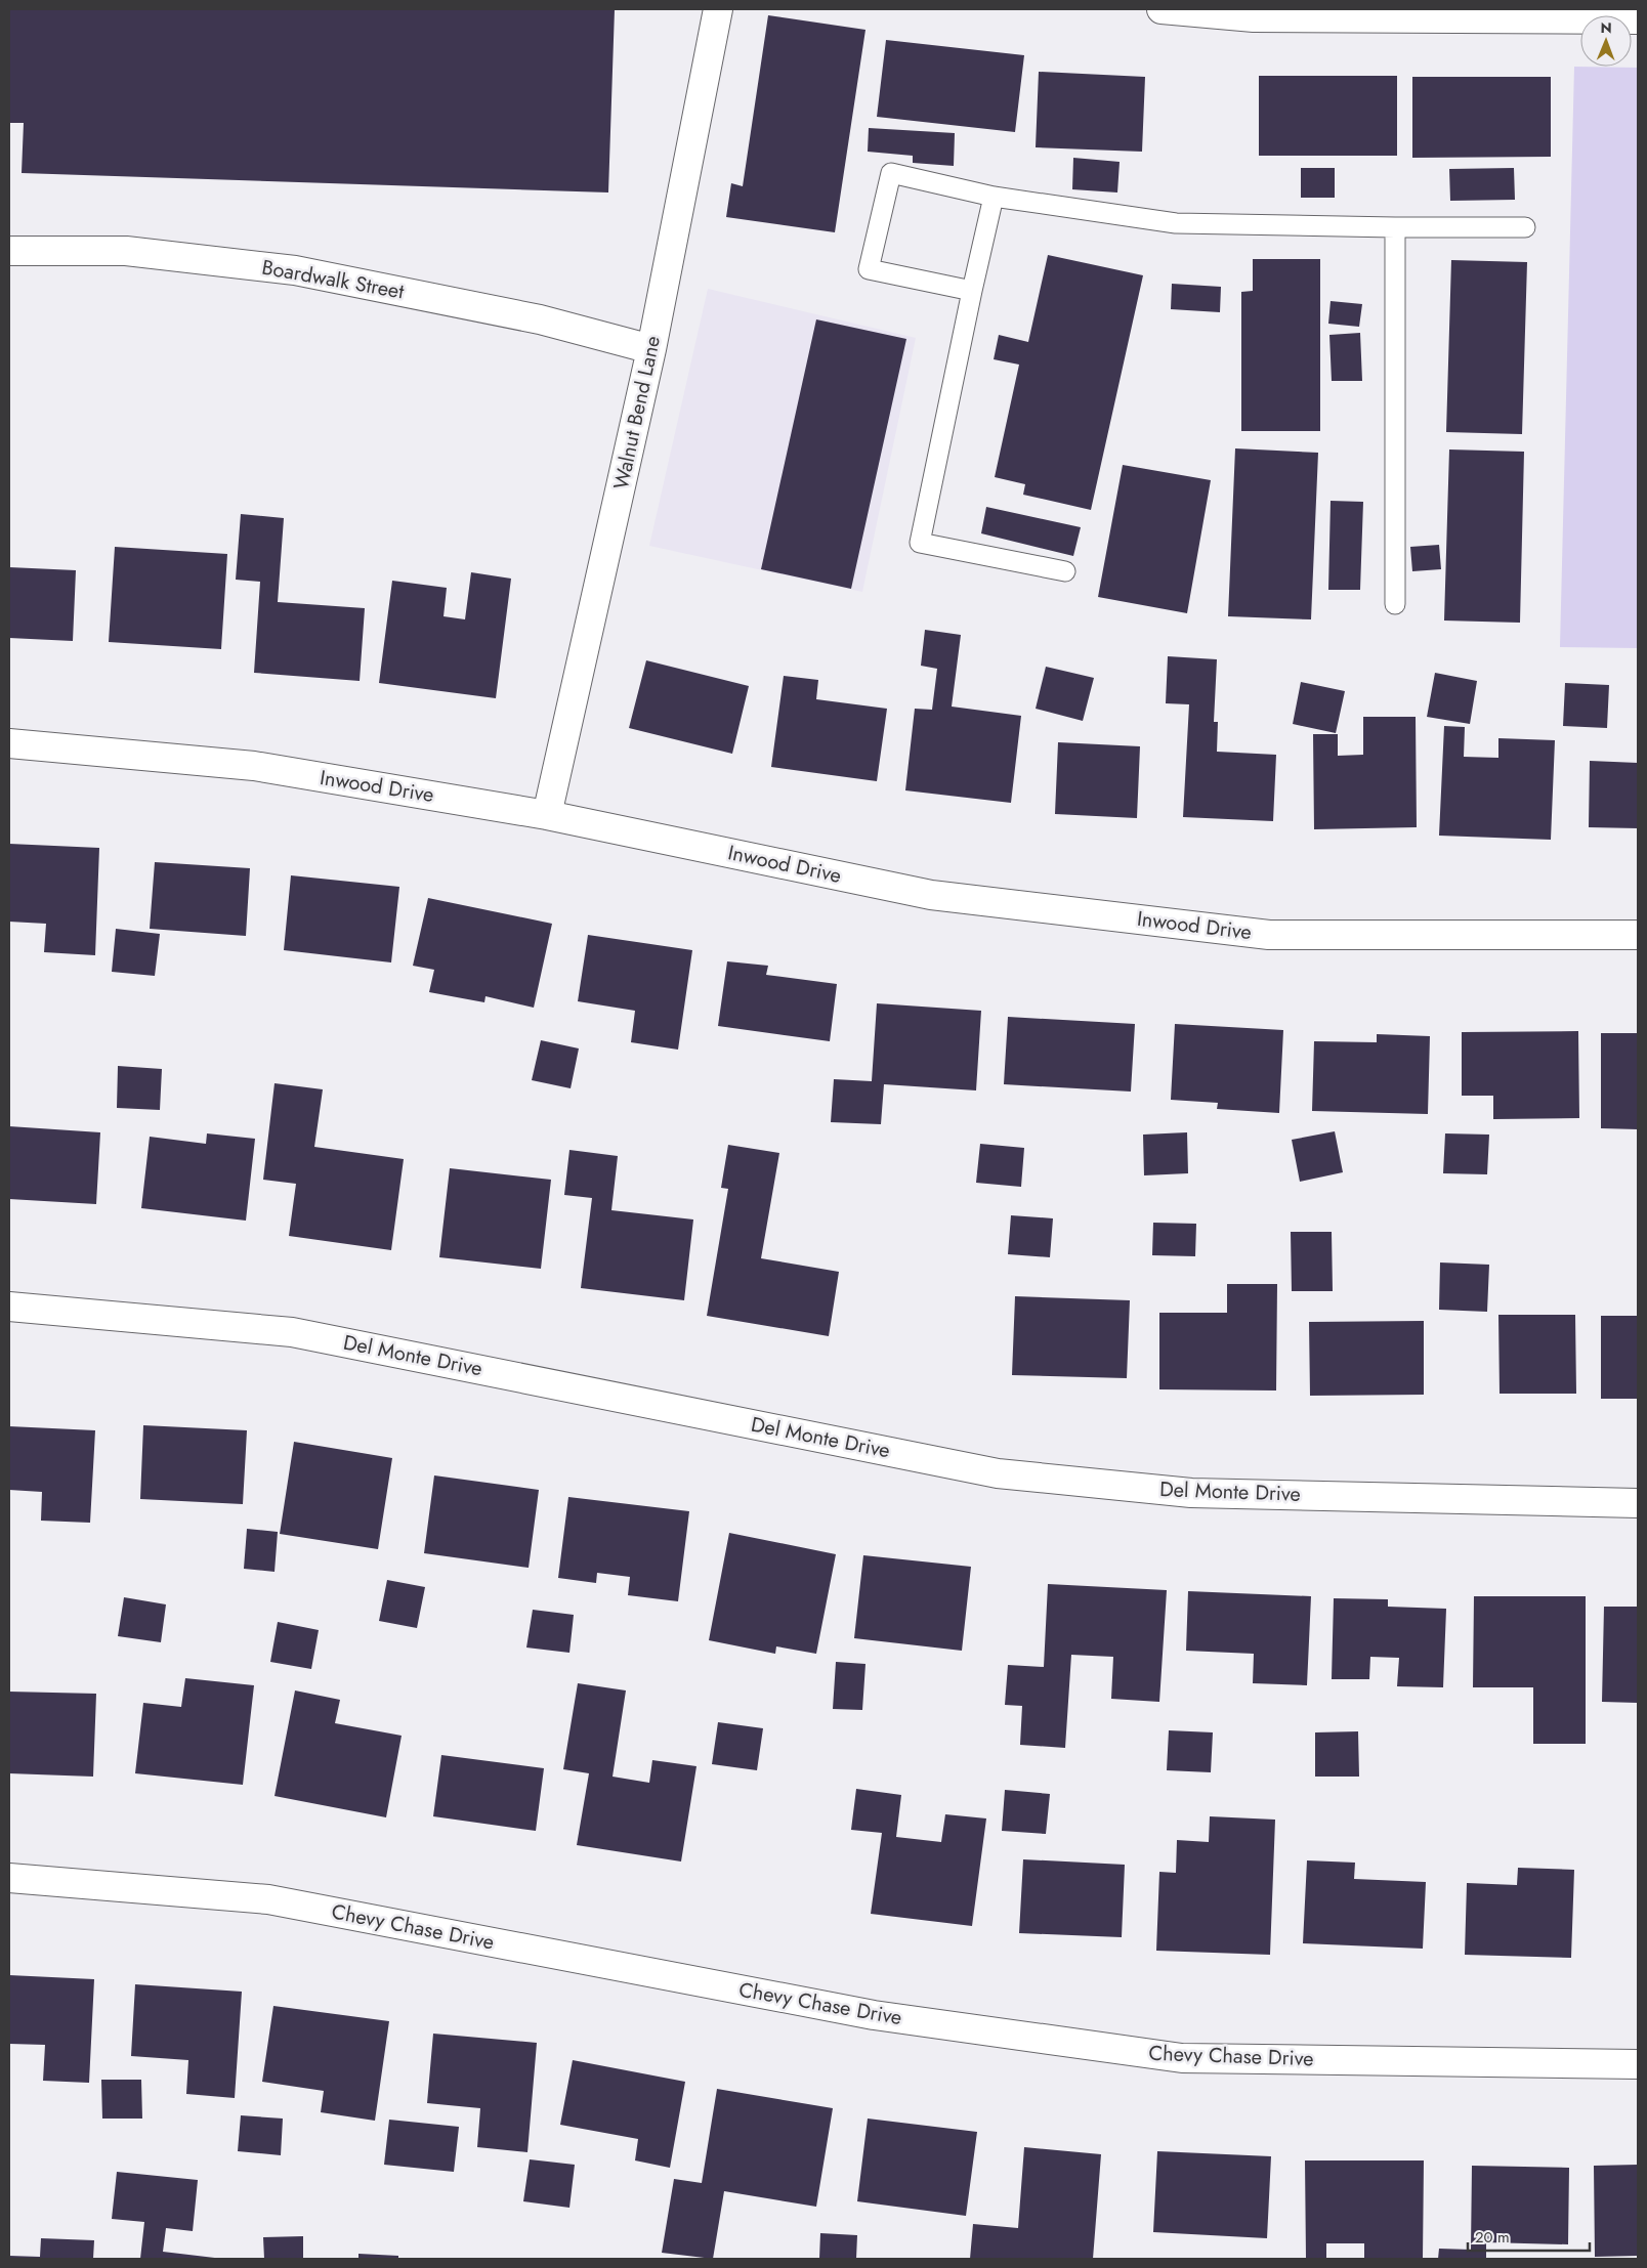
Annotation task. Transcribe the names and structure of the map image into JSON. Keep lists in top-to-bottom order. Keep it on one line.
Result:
{"streets":{"street":["Boardwalk Street","Walnut Bend Lane","Inwood Drive","Del Monte Drive","Chevy Chase Drive"]},"crossings":[["Boardwalk Street","Walnut Bend Lane"],["Walnut Bend Lane","Inwood Drive"]],"scale_bar":"20 m","north":"top"}
